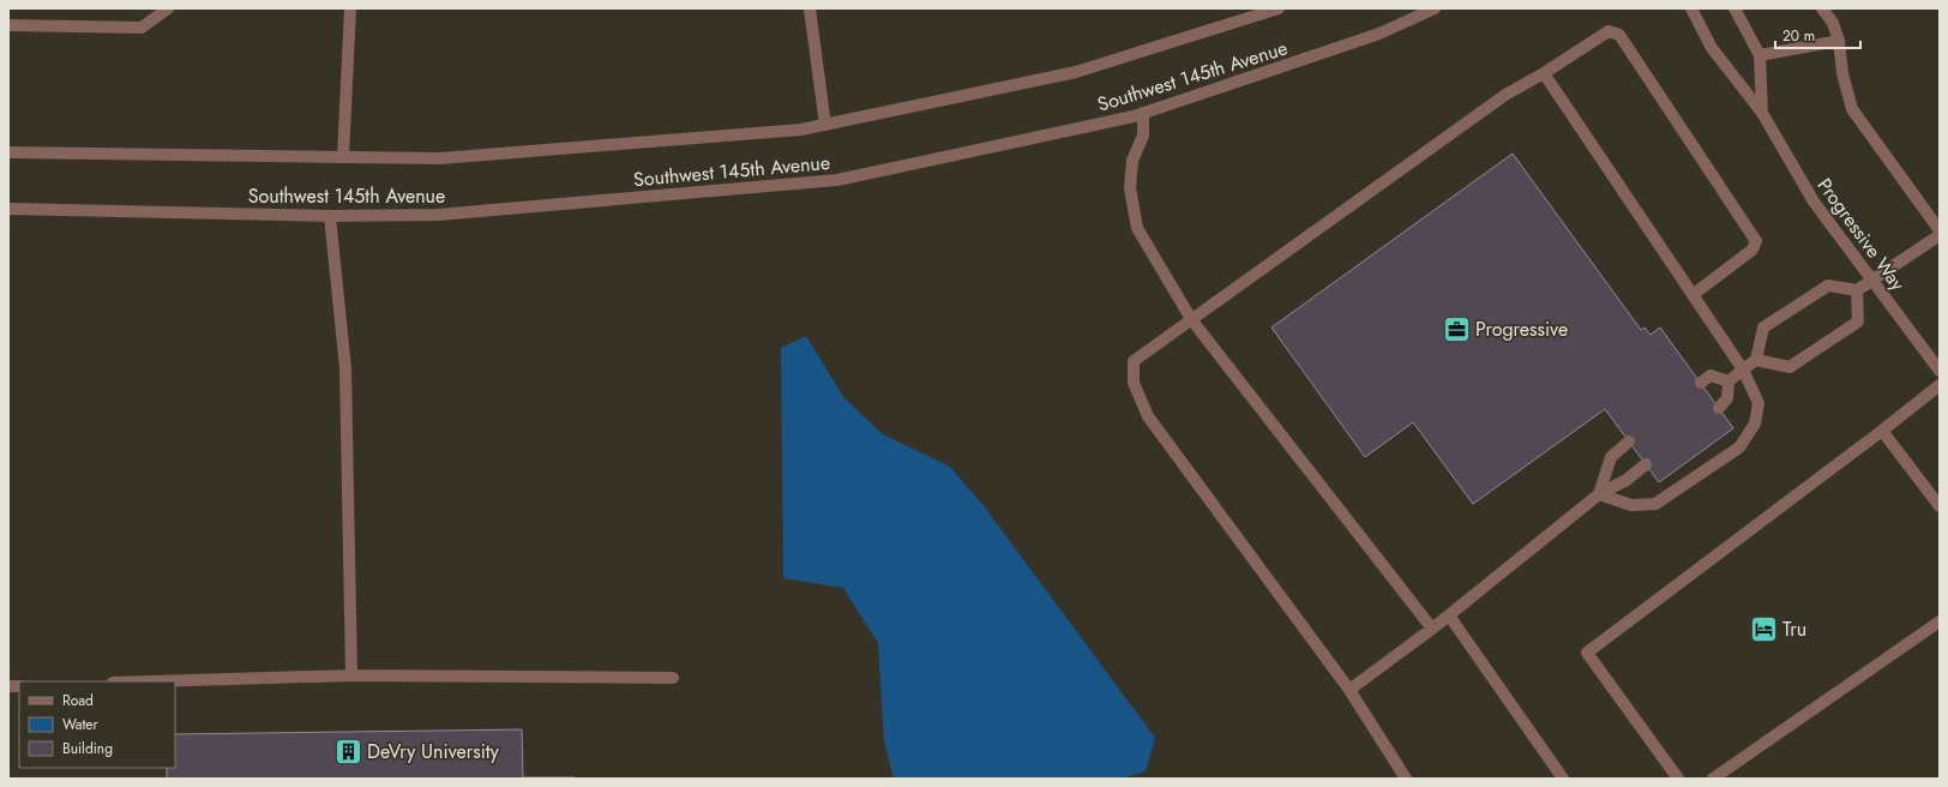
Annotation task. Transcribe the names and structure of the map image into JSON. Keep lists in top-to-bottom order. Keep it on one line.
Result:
{"streets":{"street":["Southwest 145th Avenue","Progressive Way"]},"places":{"office":["Progressive"],"hotel":["Tru"],"building":["DeVry University"]},"legend":["Road","Water","Building"],"scale_bar":"20 m"}
